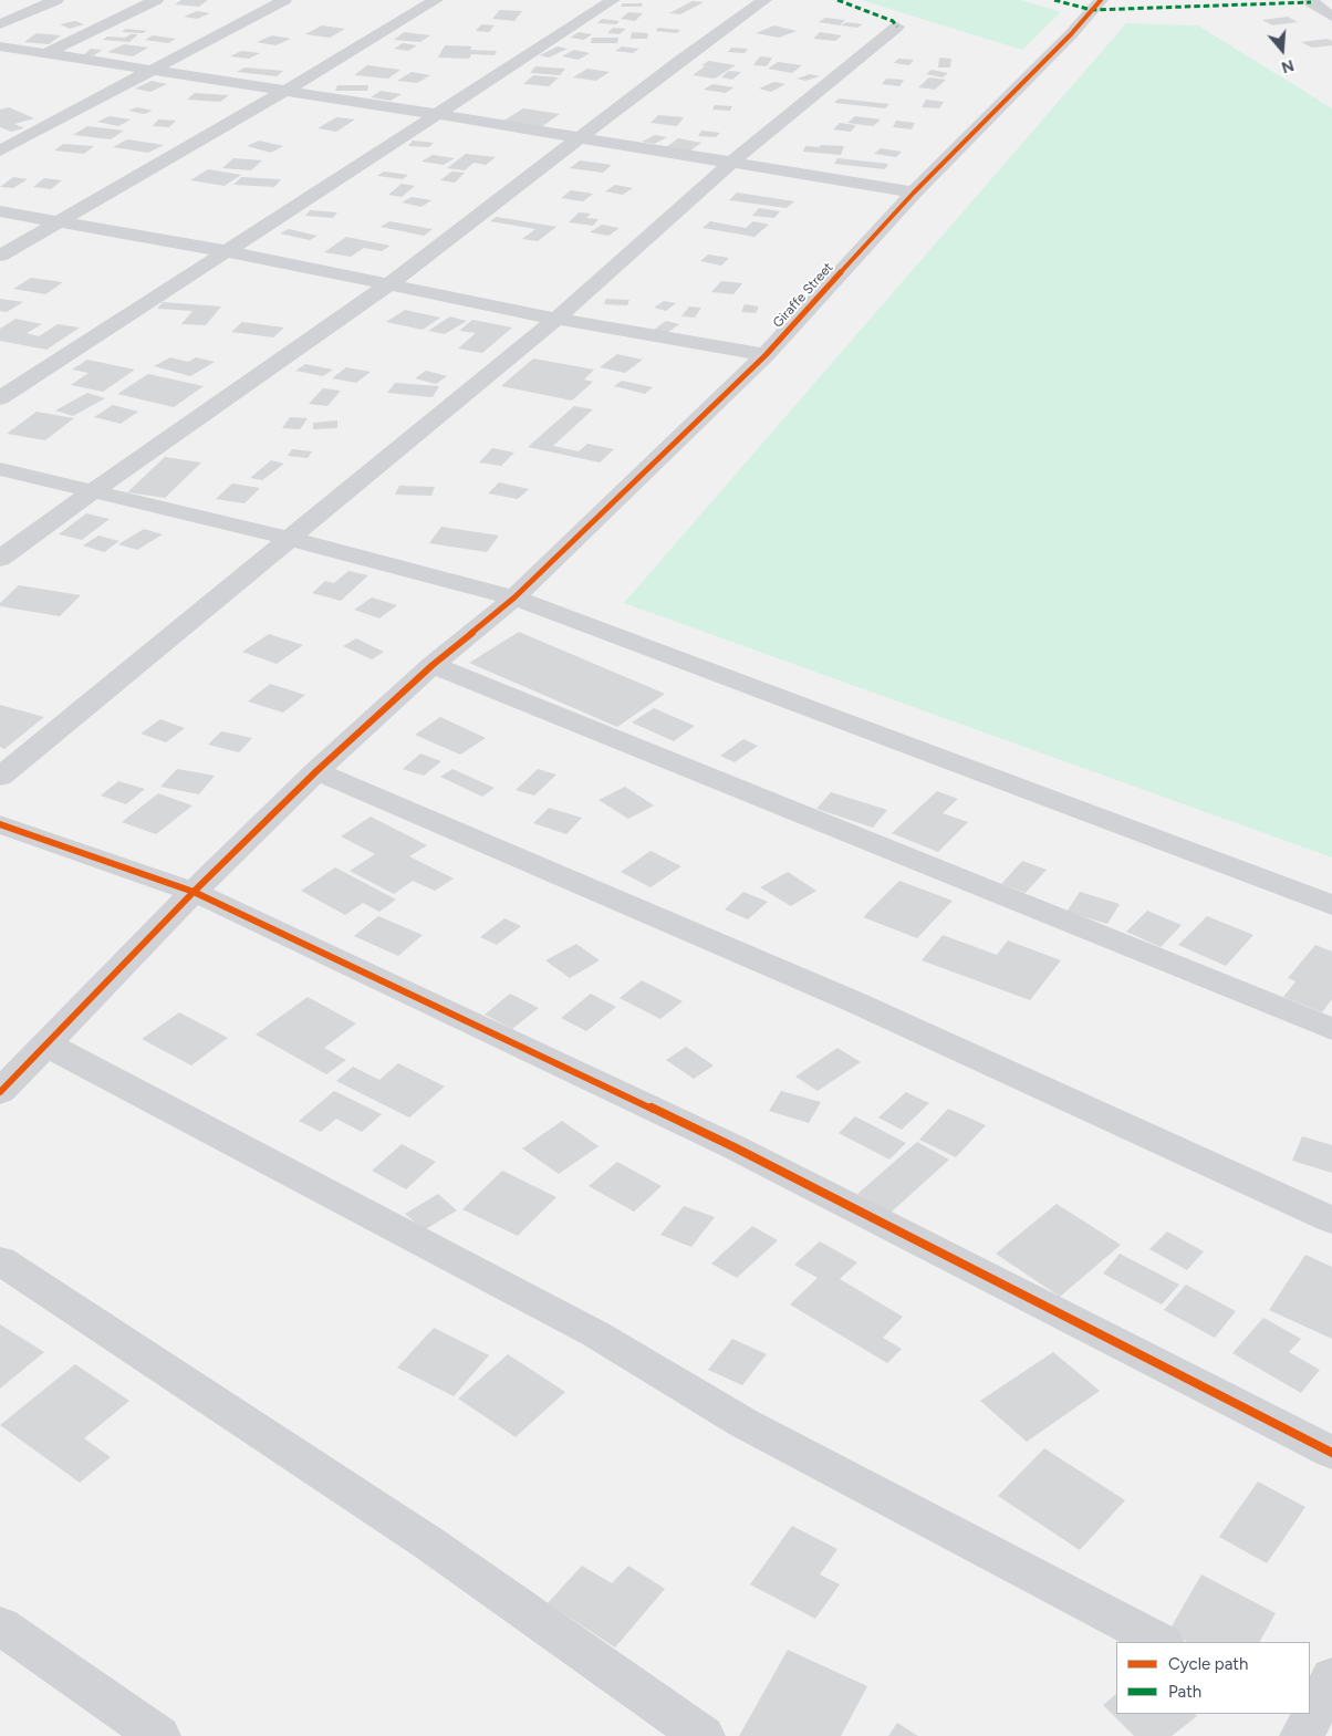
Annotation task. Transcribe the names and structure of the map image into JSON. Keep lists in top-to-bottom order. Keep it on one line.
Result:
{"streets":{"street":["Giraffe Street"]},"legend":["Cycle path","Path"],"north":"bottom"}
